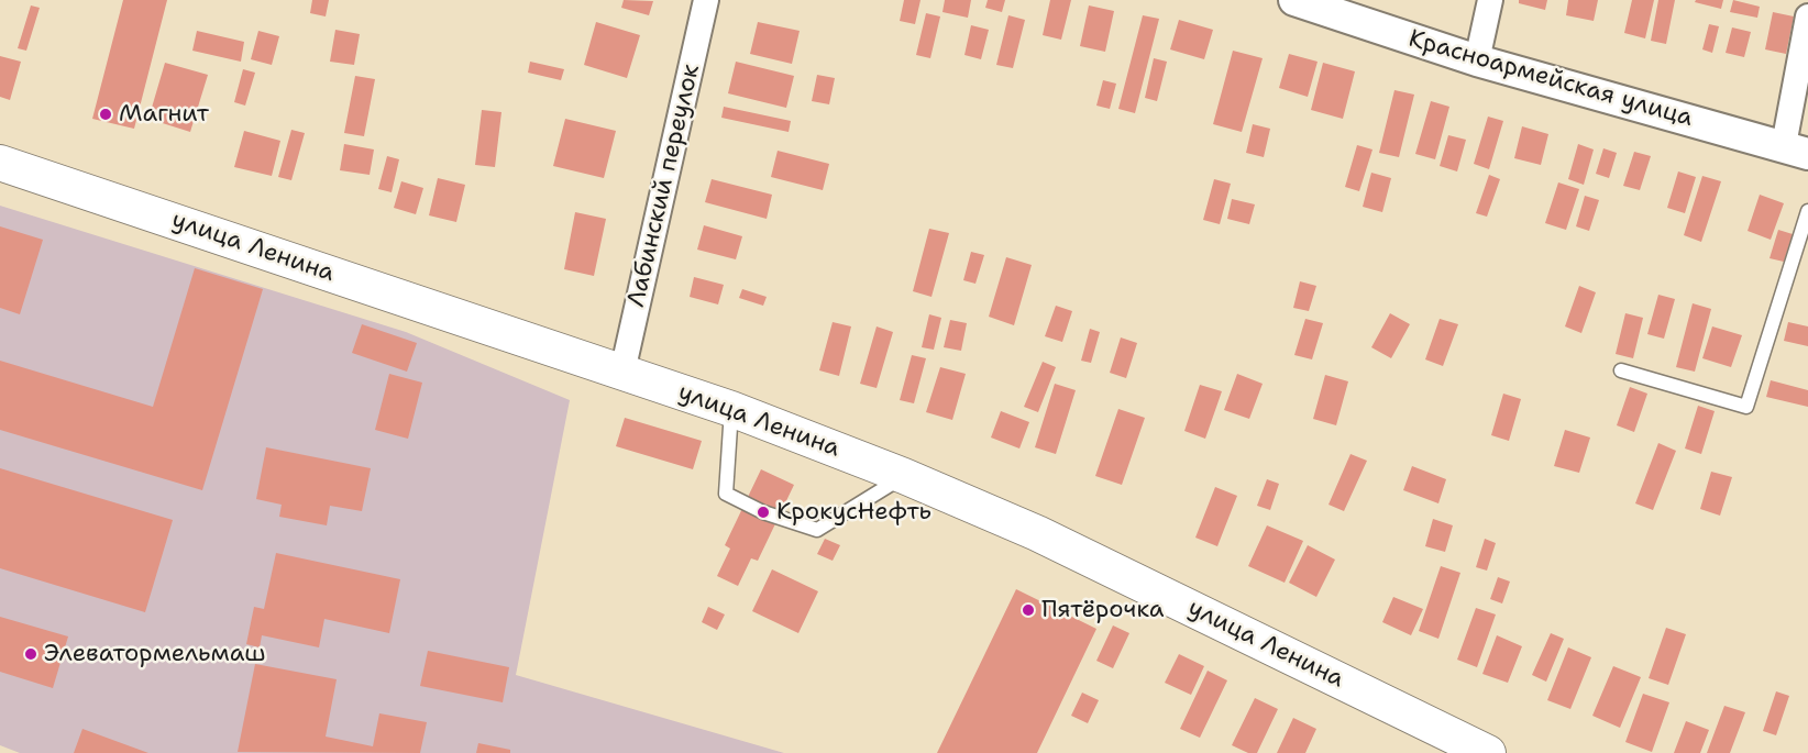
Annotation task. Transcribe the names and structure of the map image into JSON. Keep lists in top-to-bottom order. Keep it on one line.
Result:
{"streets":{"main road":["улица Ленина"],"street":["Красноармейская улица","Лабинский переулок"]},"crossings":[["Лабинский переулок","улица Ленина"]],"places":["Магнит","КрокусНефть","Пятёрочка","Элеватормельмаш"]}
